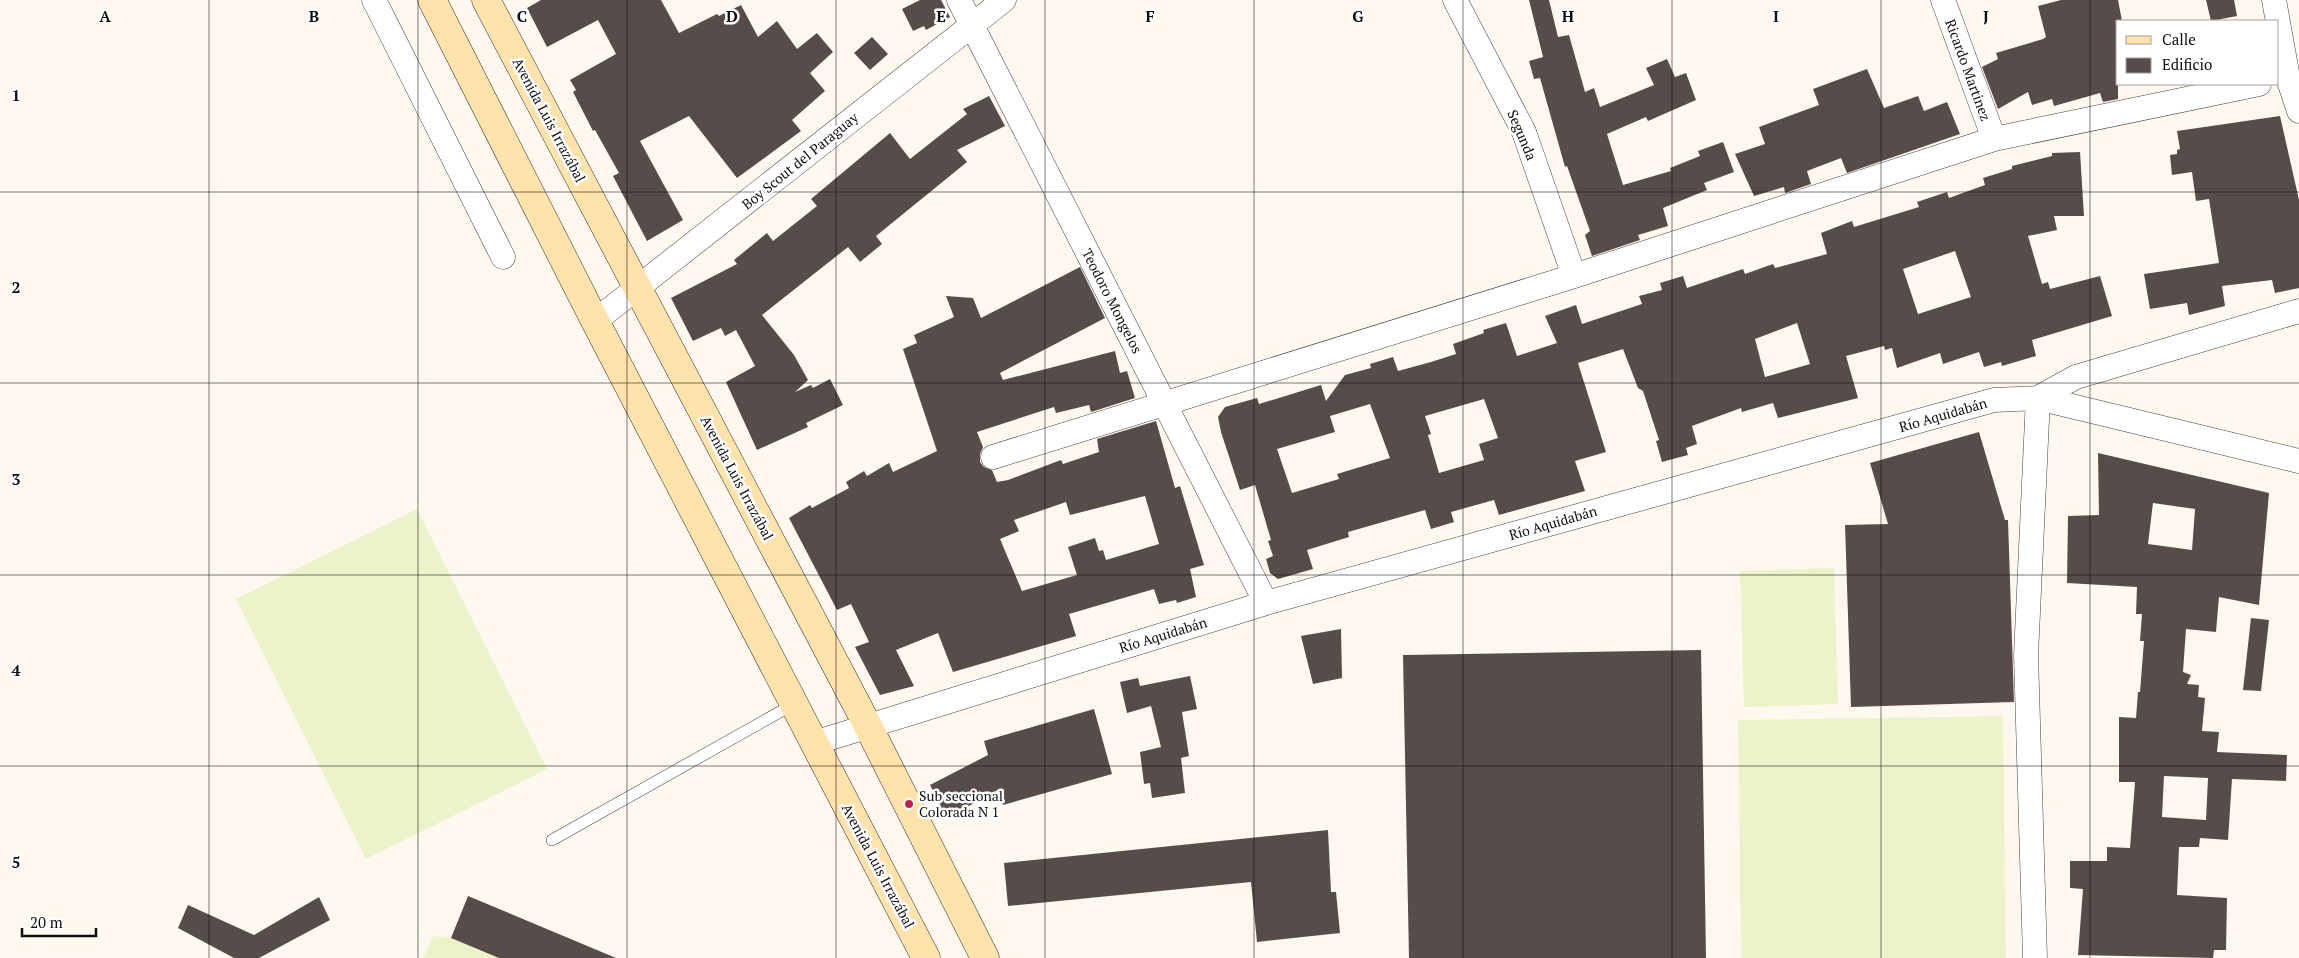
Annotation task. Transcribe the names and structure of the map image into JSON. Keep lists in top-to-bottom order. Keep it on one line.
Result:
{"streets":{"main road":["Avenida Luis Irrazábal"],"street":["Ricardo Martinez","Segunda","Boy Scout del Paraguay","Teodoro Mongelos","Río Aquidabán"]},"crossings":[["Avenida Luis Irrazábal","Boy Scout del Paraguay"],["Avenida Luis Irrazábal","Río Aquidabán"],["Boy Scout del Paraguay","Teodoro Mongelos"],["Teodoro Mongelos","Río Aquidabán"]],"places":["Sub seccional Colorada N 1"],"legend":["Calle","Edificio"],"scale_bar":"20 m","grid":{"columns":["A","B","C","D","E","F","G","H","I","J"],"rows":["1","2","3","4","5"]}}
